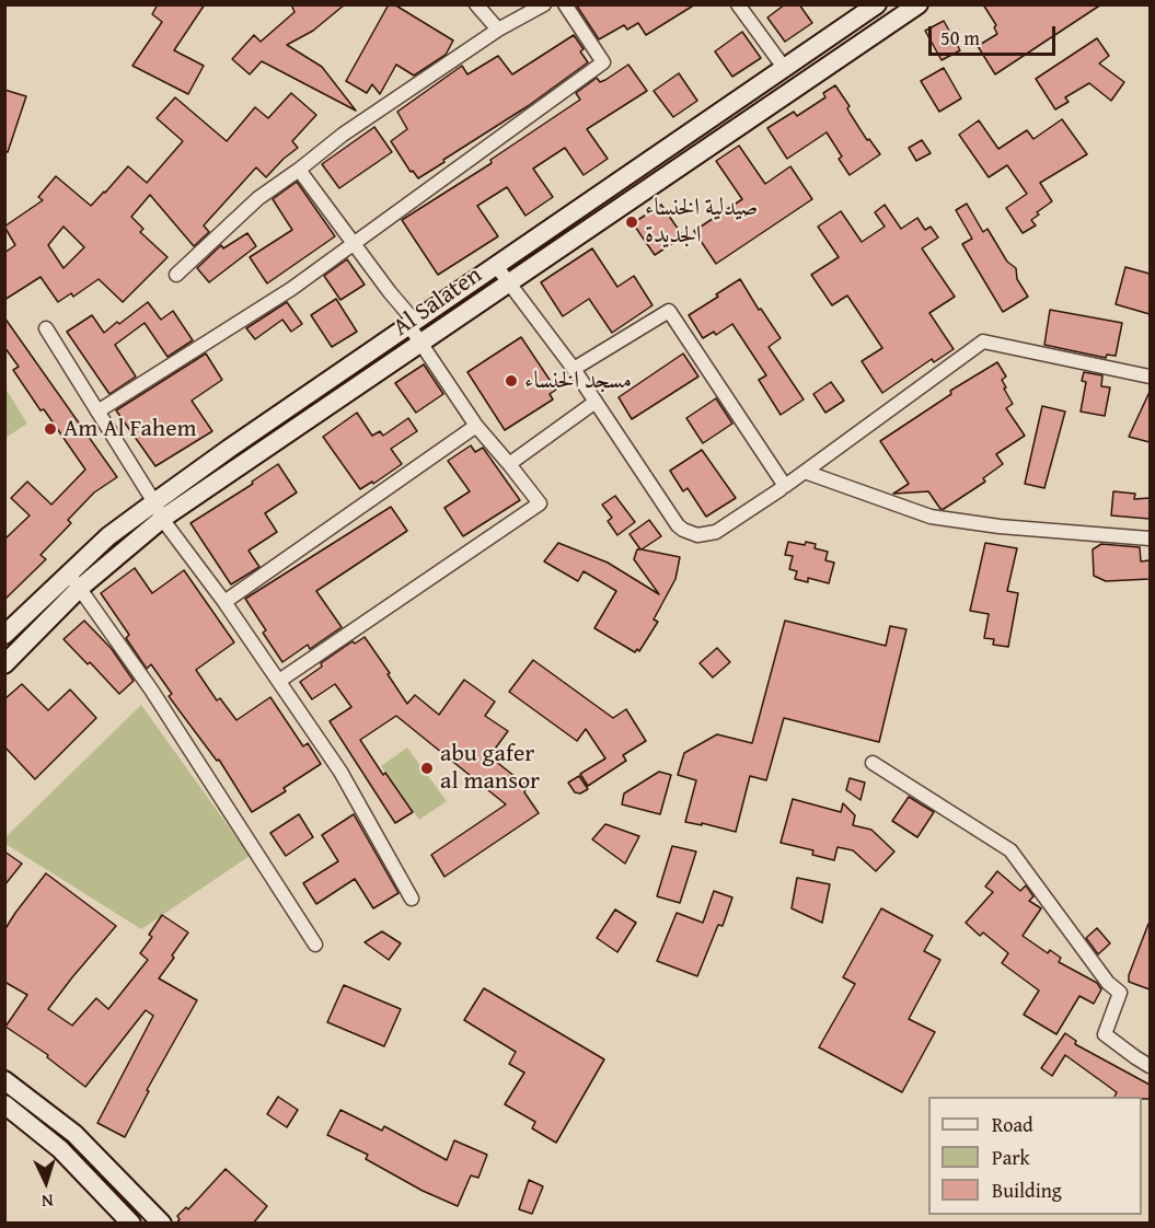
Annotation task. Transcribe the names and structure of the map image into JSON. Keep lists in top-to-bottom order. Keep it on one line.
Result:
{"streets":{"main road":["Al Salaten"]},"places":["صيدلية الخنساء الجديدة","مسجد الخنساء","Am Al Fahem","abu gafer al mansor"],"legend":["Road","Park","Building"],"scale_bar":"50 m","north":"bottom"}
